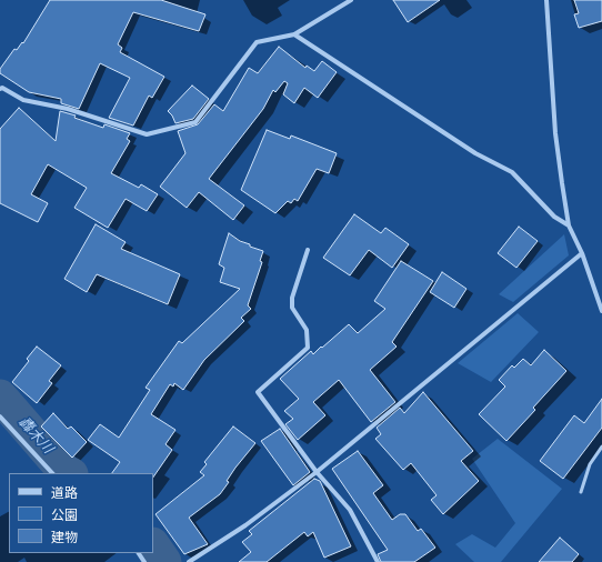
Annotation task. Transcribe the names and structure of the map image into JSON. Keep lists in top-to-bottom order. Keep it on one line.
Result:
{"water":["轟木川"],"legend":["道路","公園","建物"]}
